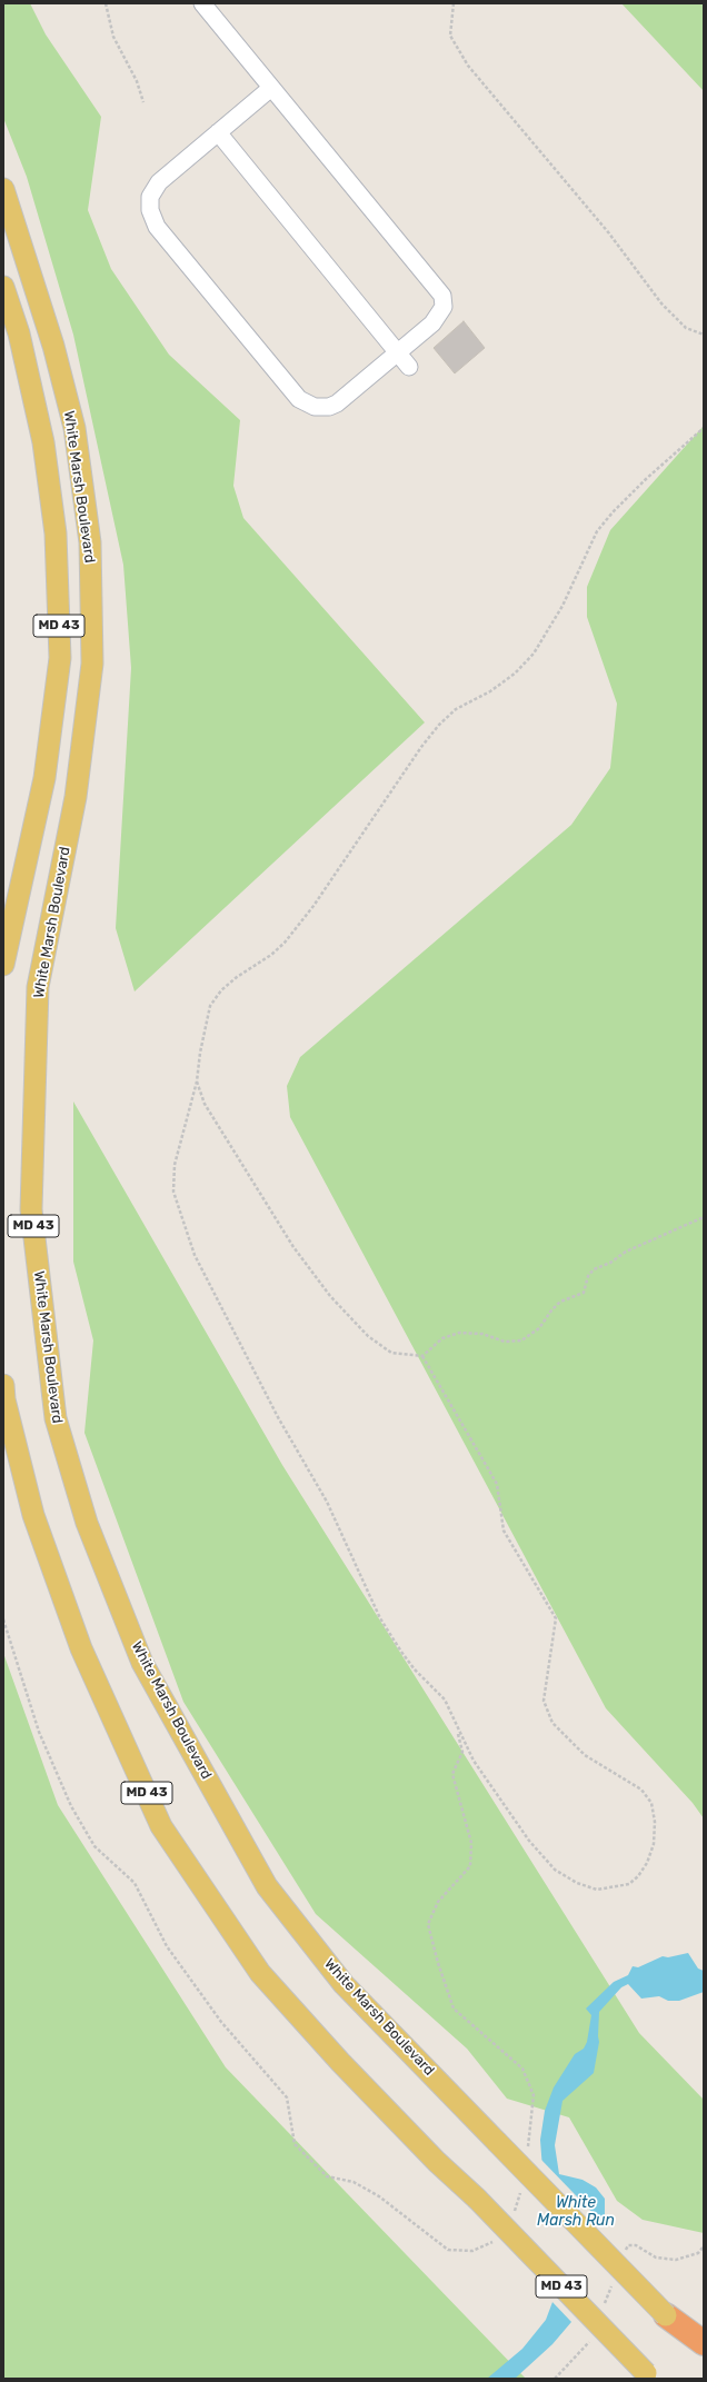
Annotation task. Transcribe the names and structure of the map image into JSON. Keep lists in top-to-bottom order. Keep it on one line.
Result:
{"streets":{"main road":["White Marsh Boulevard","MD 43"]},"water":["White Marsh Run"]}
